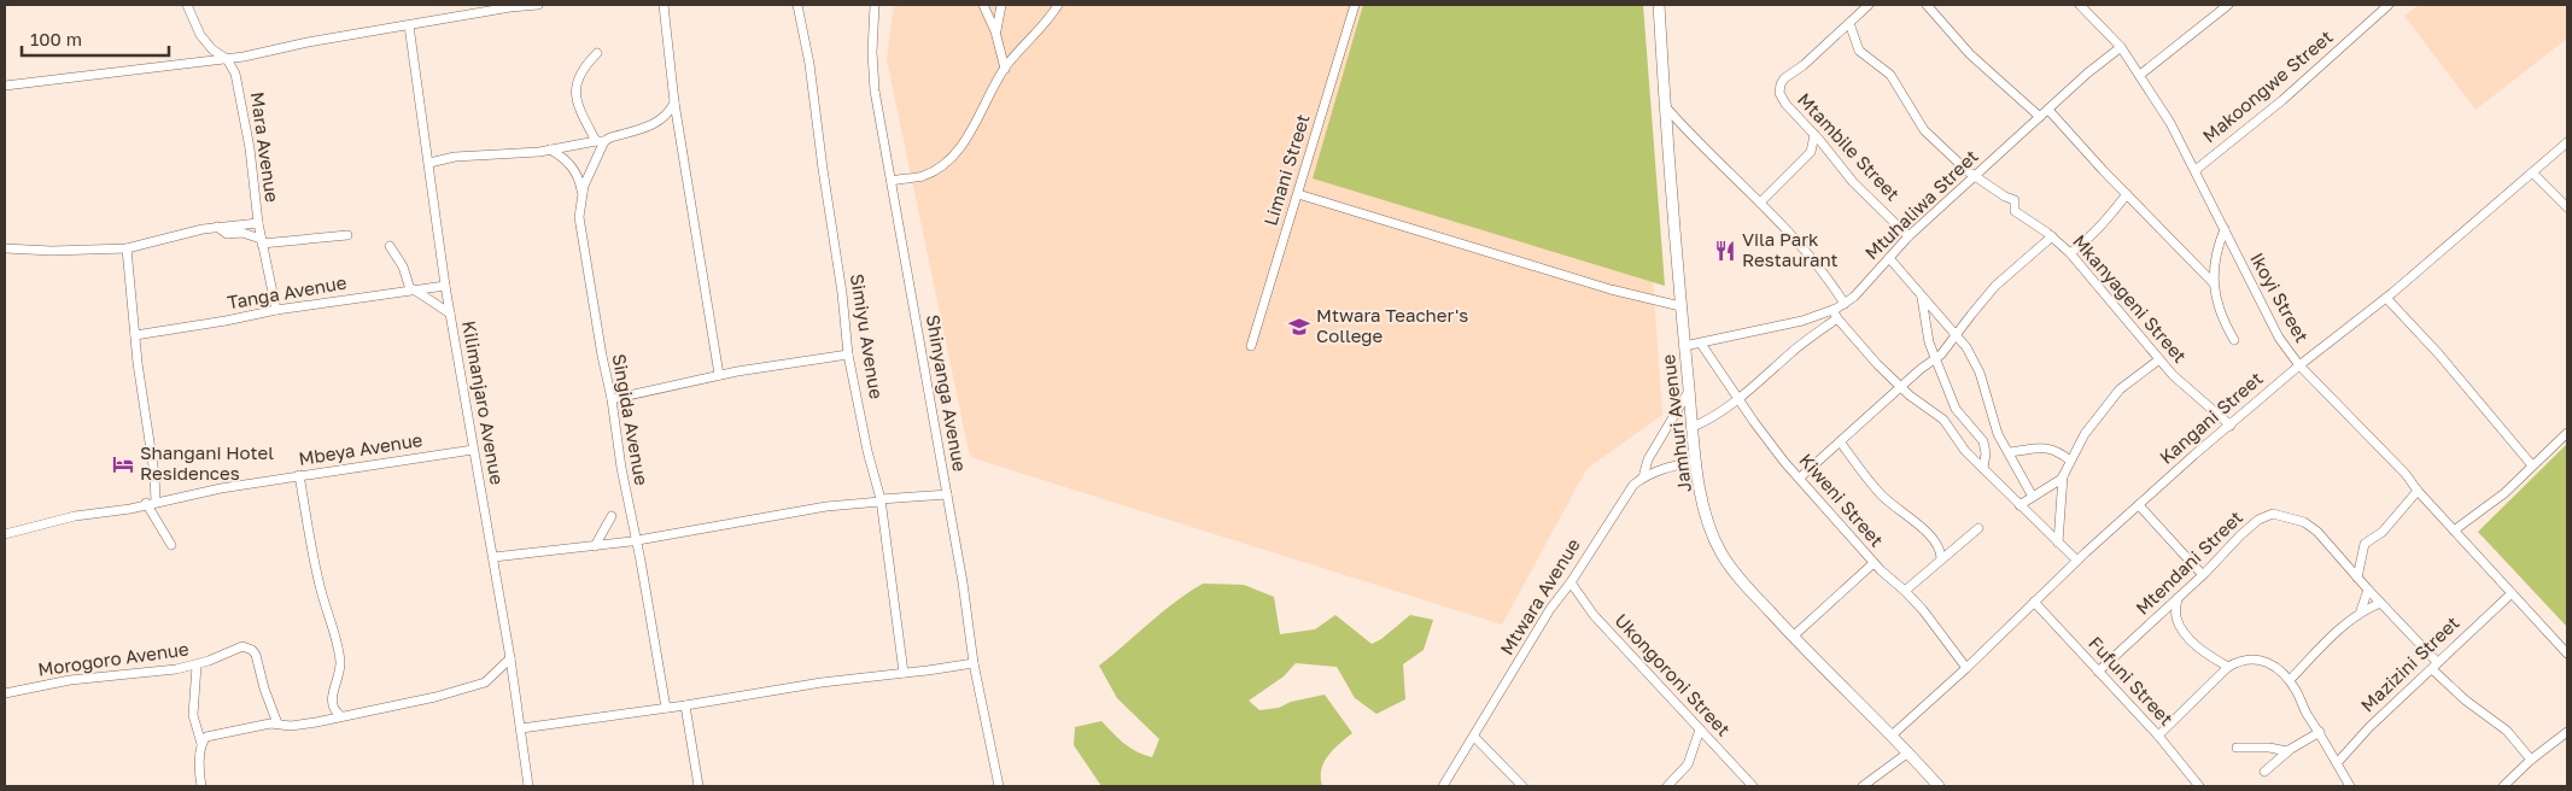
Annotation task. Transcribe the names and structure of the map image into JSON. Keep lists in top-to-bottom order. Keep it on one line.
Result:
{"streets":{"street":["Makoongwe Street","Mara Avenue","Mtambile Street","Limani Street","Mtuhaliwa Street","Tanga Avenue","Ikoyi Street","Mkanyageni Street","Simiyu Avenue","Shinyanga Avenue","Kilimanjaro Avenue","Kangani Street","Singida Avenue","Jamhuri Avenue","Mbeya Avenue","Kiweni Street","Mtendani Street","Mtwara Avenue","Morogoro Avenue","Mazizini Street","Ukongoroni Street","Fufuni Street"]},"crossings":[["Makoongwe Street","Ikoyi Street"],["Mara Avenue","Tanga Avenue"],["Mtambile Street","Mtuhaliwa Street"],["Mtuhaliwa Street","Ikoyi Street"],["Mtuhaliwa Street","Jamhuri Avenue"],["Mtuhaliwa Street","Kiweni Street"],["Tanga Avenue","Kilimanjaro Avenue"],["Ikoyi Street","Kangani Street"],["Ikoyi Street","Mazizini Street"],["Mkanyageni Street","Kangani Street"],["Mkanyageni Street","Kiweni Street"],["Kilimanjaro Avenue","Mbeya Avenue"],["Kangani Street","Jamhuri Avenue"],["Kangani Street","Kiweni Street"],["Kangani Street","Fufuni Street"],["Jamhuri Avenue","Mtwara Avenue"],["Mtendani Street","Mazizini Street"],["Mtendani Street","Fufuni Street"],["Mtwara Avenue","Ukongoroni Street"]],"places":{"restaurant":["Vila Park Restaurant"],"school or university":["Mtwara Teacher's College"],"hotel":["Shangani Hotel Residences"]},"scale_bar":"100 m"}
